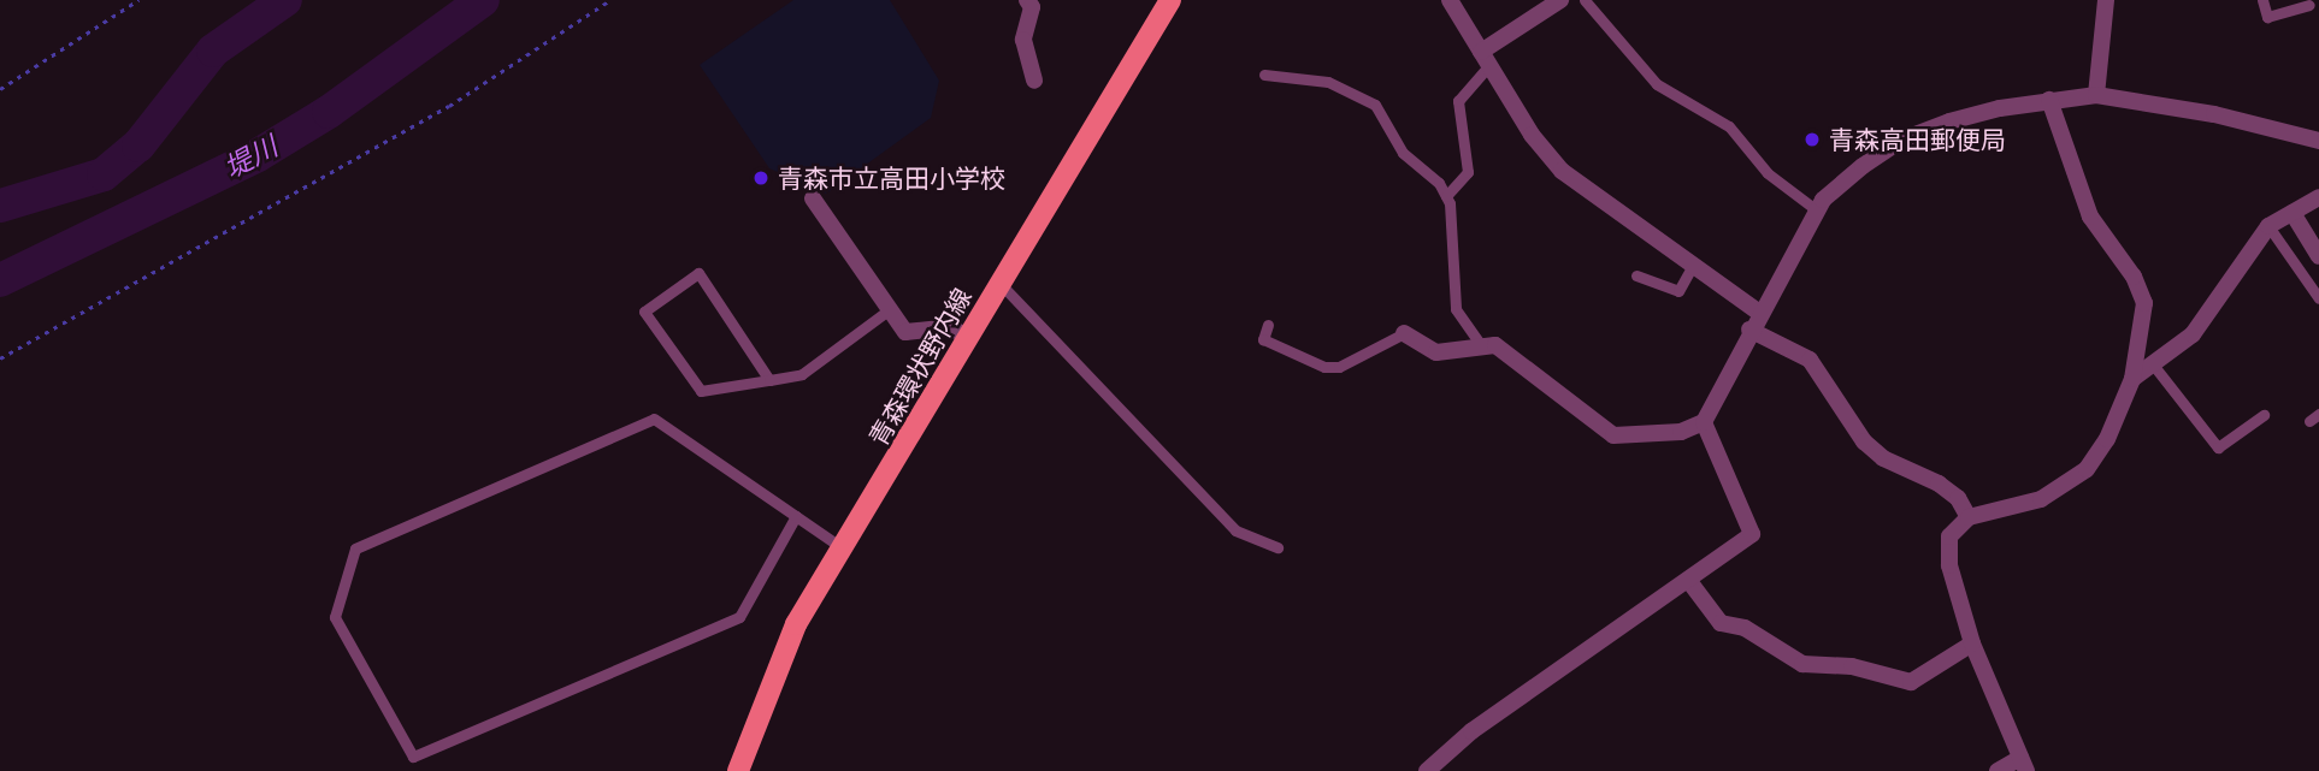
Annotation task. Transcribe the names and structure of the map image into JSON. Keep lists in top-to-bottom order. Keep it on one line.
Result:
{"streets":{"main road":["青森環状野内線"]},"water":["堤川"],"places":["青森高田郵便局","青森市立高田小学校"]}
